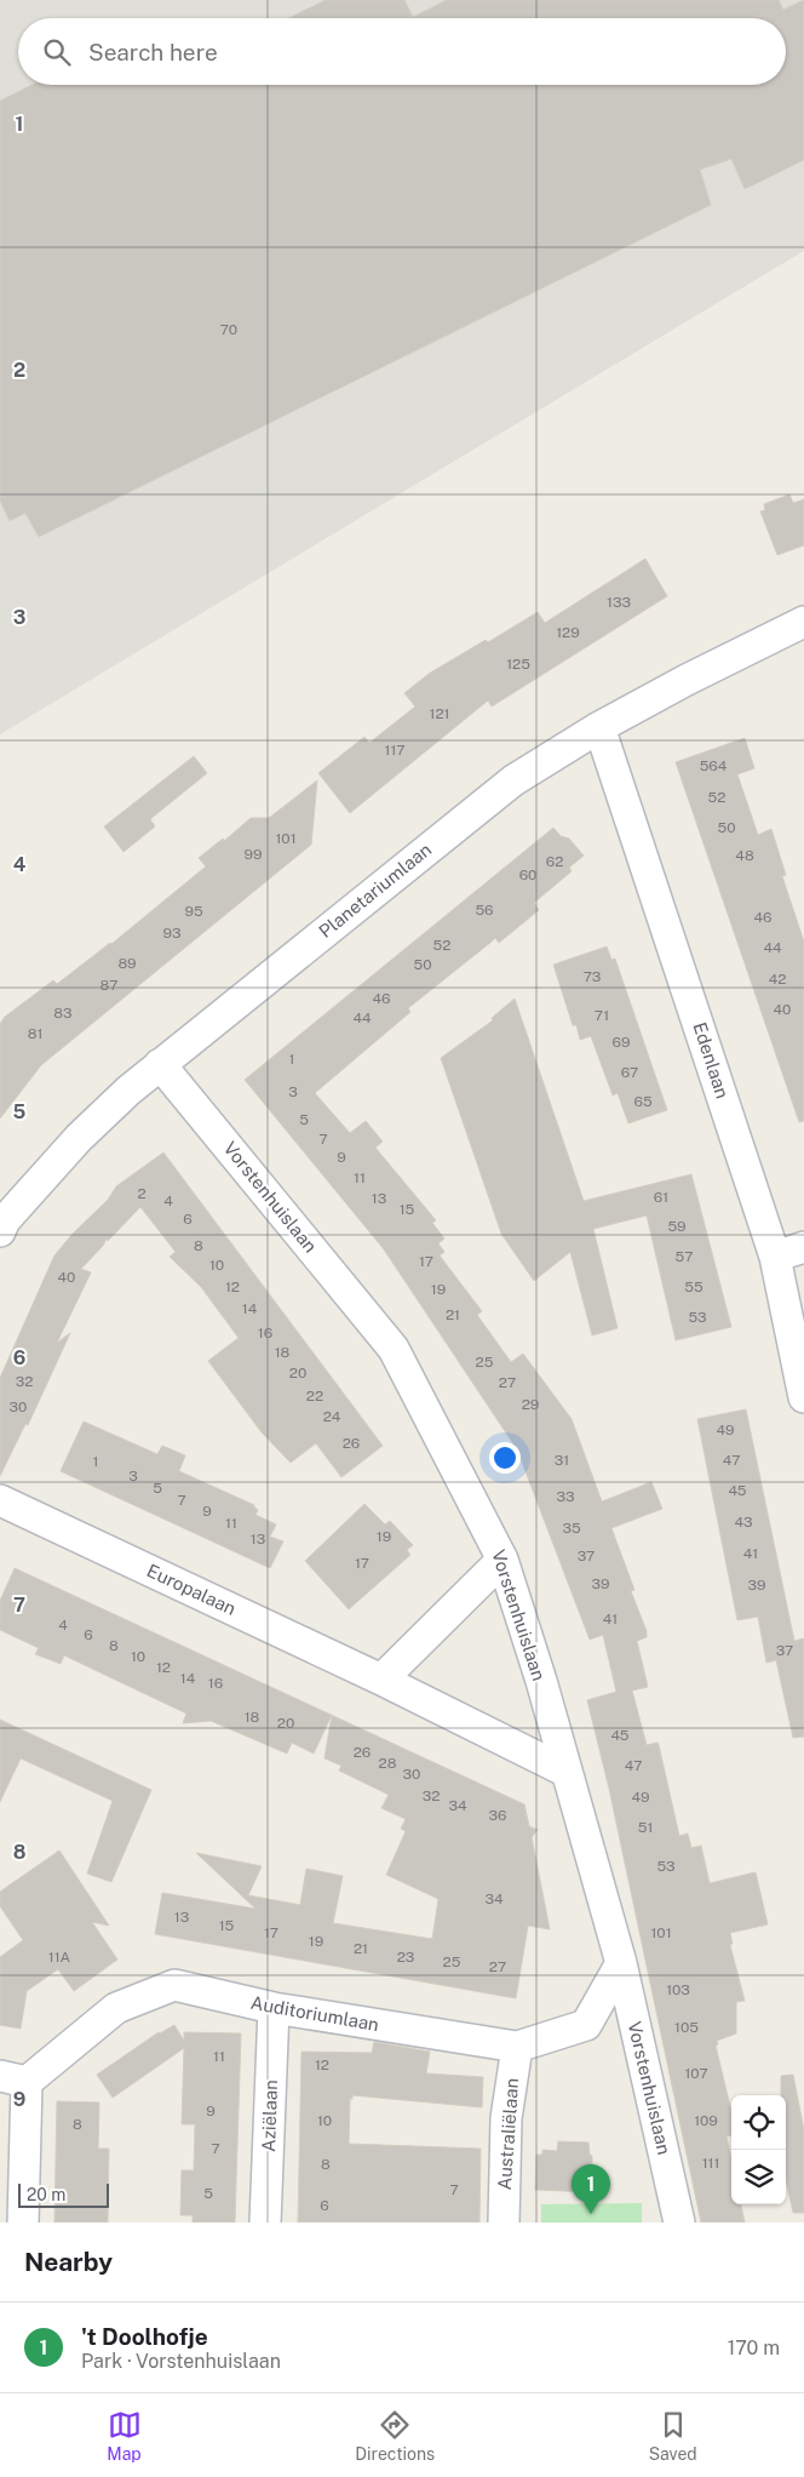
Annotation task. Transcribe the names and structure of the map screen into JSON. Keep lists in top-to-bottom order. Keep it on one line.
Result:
{"streets":{"street":["Planetariumlaan","Edenlaan","Vorstenhuislaan","Europalaan","Auditoriumlaan","Aziëlaan","Australiëlaan"]},"crossings":[["Planetariumlaan","Edenlaan"],["Planetariumlaan","Vorstenhuislaan"],["Vorstenhuislaan","Europalaan"],["Vorstenhuislaan","Auditoriumlaan"],["Auditoriumlaan","Aziëlaan"],["Auditoriumlaan","Australiëlaan"]],"house_numbers":["70","133","129","125","121","117","564","52","50","101","99","48","62","60","56","95","46","93","52","44","89","50","73","42","87","46","40","83","71","44","81","69","1","67","3","65","5","7","9","11","2","61","13","4","15","6","59","8","57","17","10","40","12","55","19","14","21","53","16","18","25","20","32","27","22","29","30","24","49","26","31","47","1","3","5","45","33","7","9","43","11","35","19","13","41","37","17","39","39","41","4","6","8","37","10","12","14","16","18","20","45","26","28","47","30","32","49","34","36","51","53","34","13","15","17","101","19","21","11A","23","25","27","103","105","11","12","107","9","10","109","8","7","111","8","7","5","6"],"scale_bar":"20 m","page":{"search":"Search here","pins":"1","scale":"20 m","heading":"Nearby","list":[{"mark":"1","name":"'t Doolhofje","note":"Park · Vorstenhuislaan","value":"170 m"}],"nav":["Map","Directions","Saved"]},"grid":{"rows":["1","2","3","4","5","6","7","8","9"]}}
